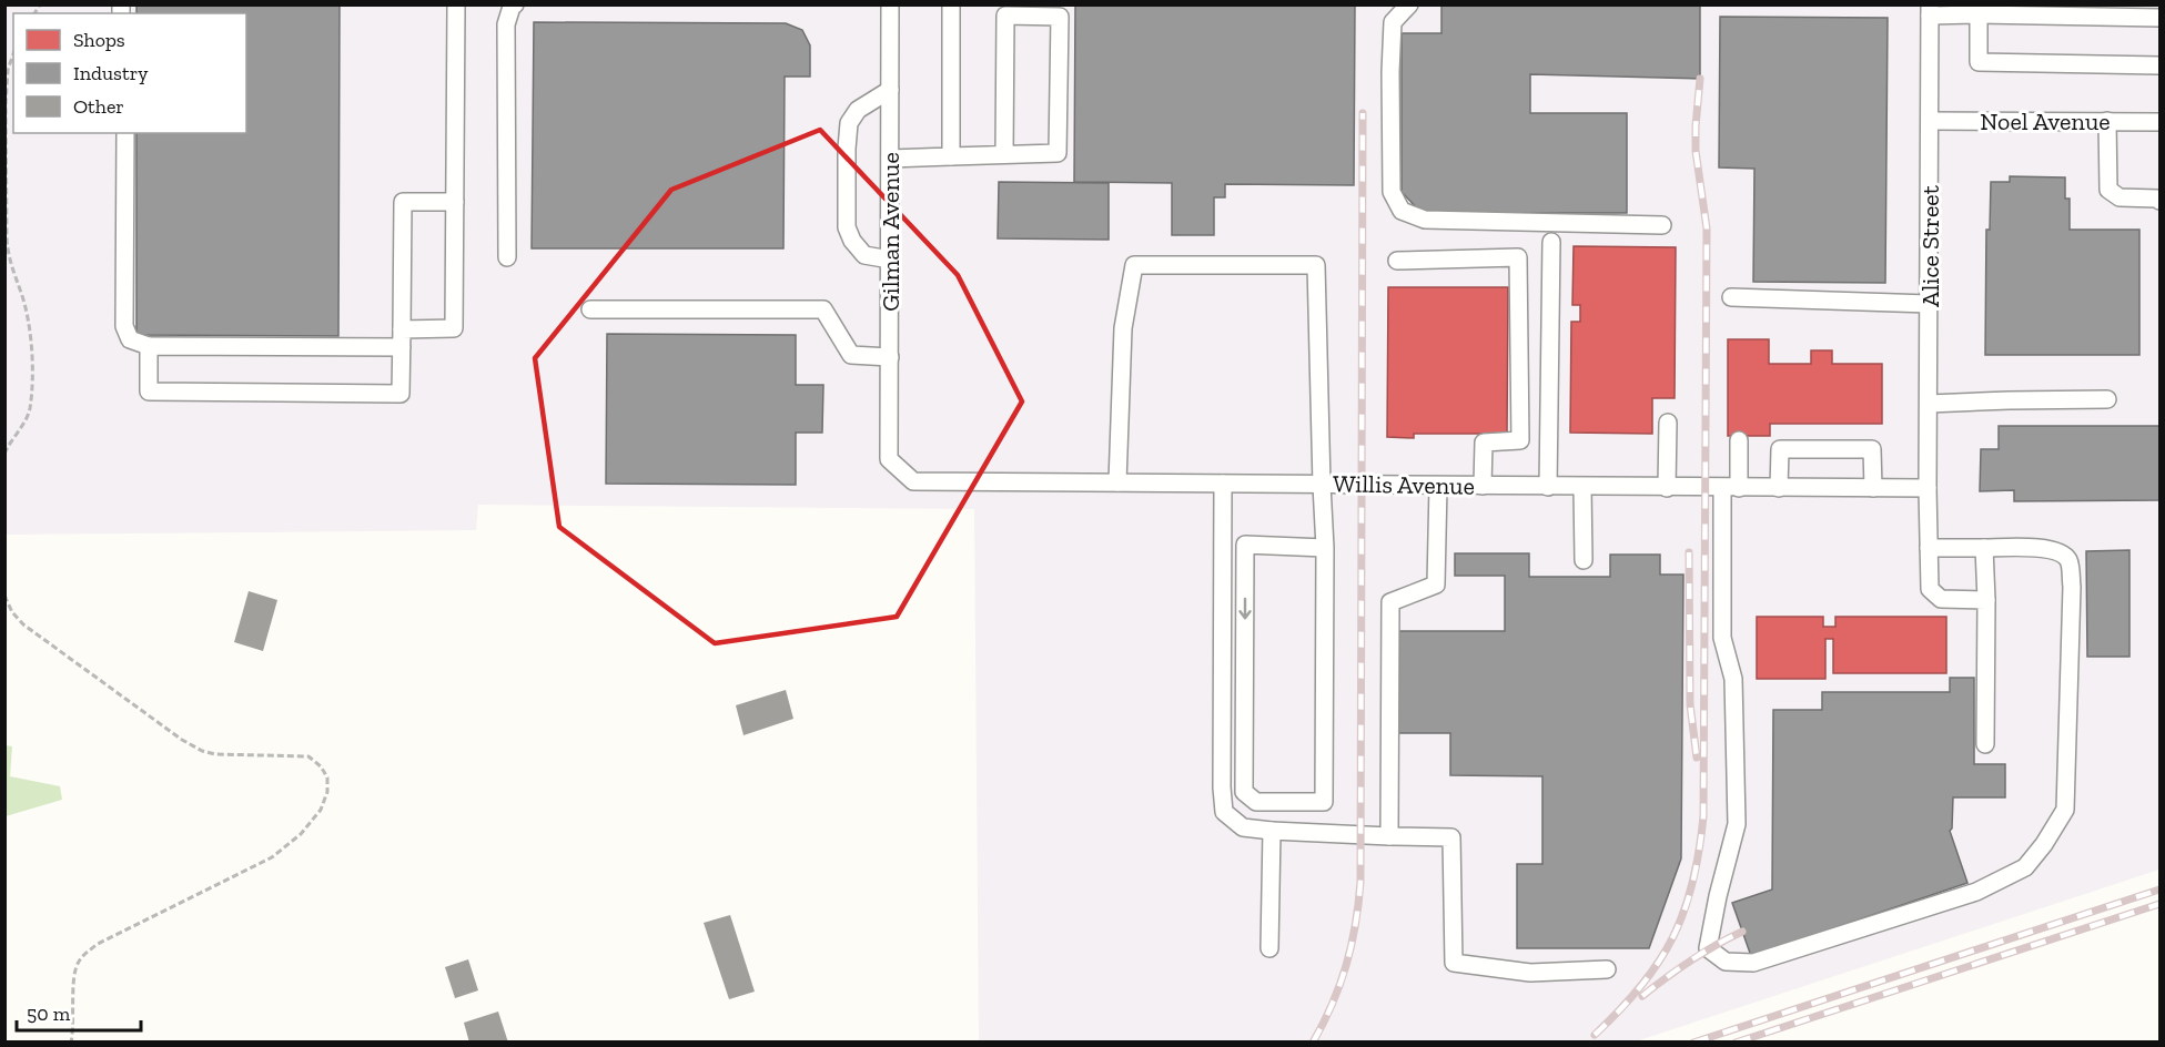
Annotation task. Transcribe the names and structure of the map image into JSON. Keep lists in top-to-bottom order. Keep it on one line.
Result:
{"streets":{"street":["Noel Avenue","Gilman Avenue","Alice Street","Willis Avenue"]},"crossings":[["Noel Avenue","Alice Street"],["Gilman Avenue","Willis Avenue"],["Alice Street","Willis Avenue"]],"legend":["Shops","Industry","Other"],"scale_bar":"50 m"}
